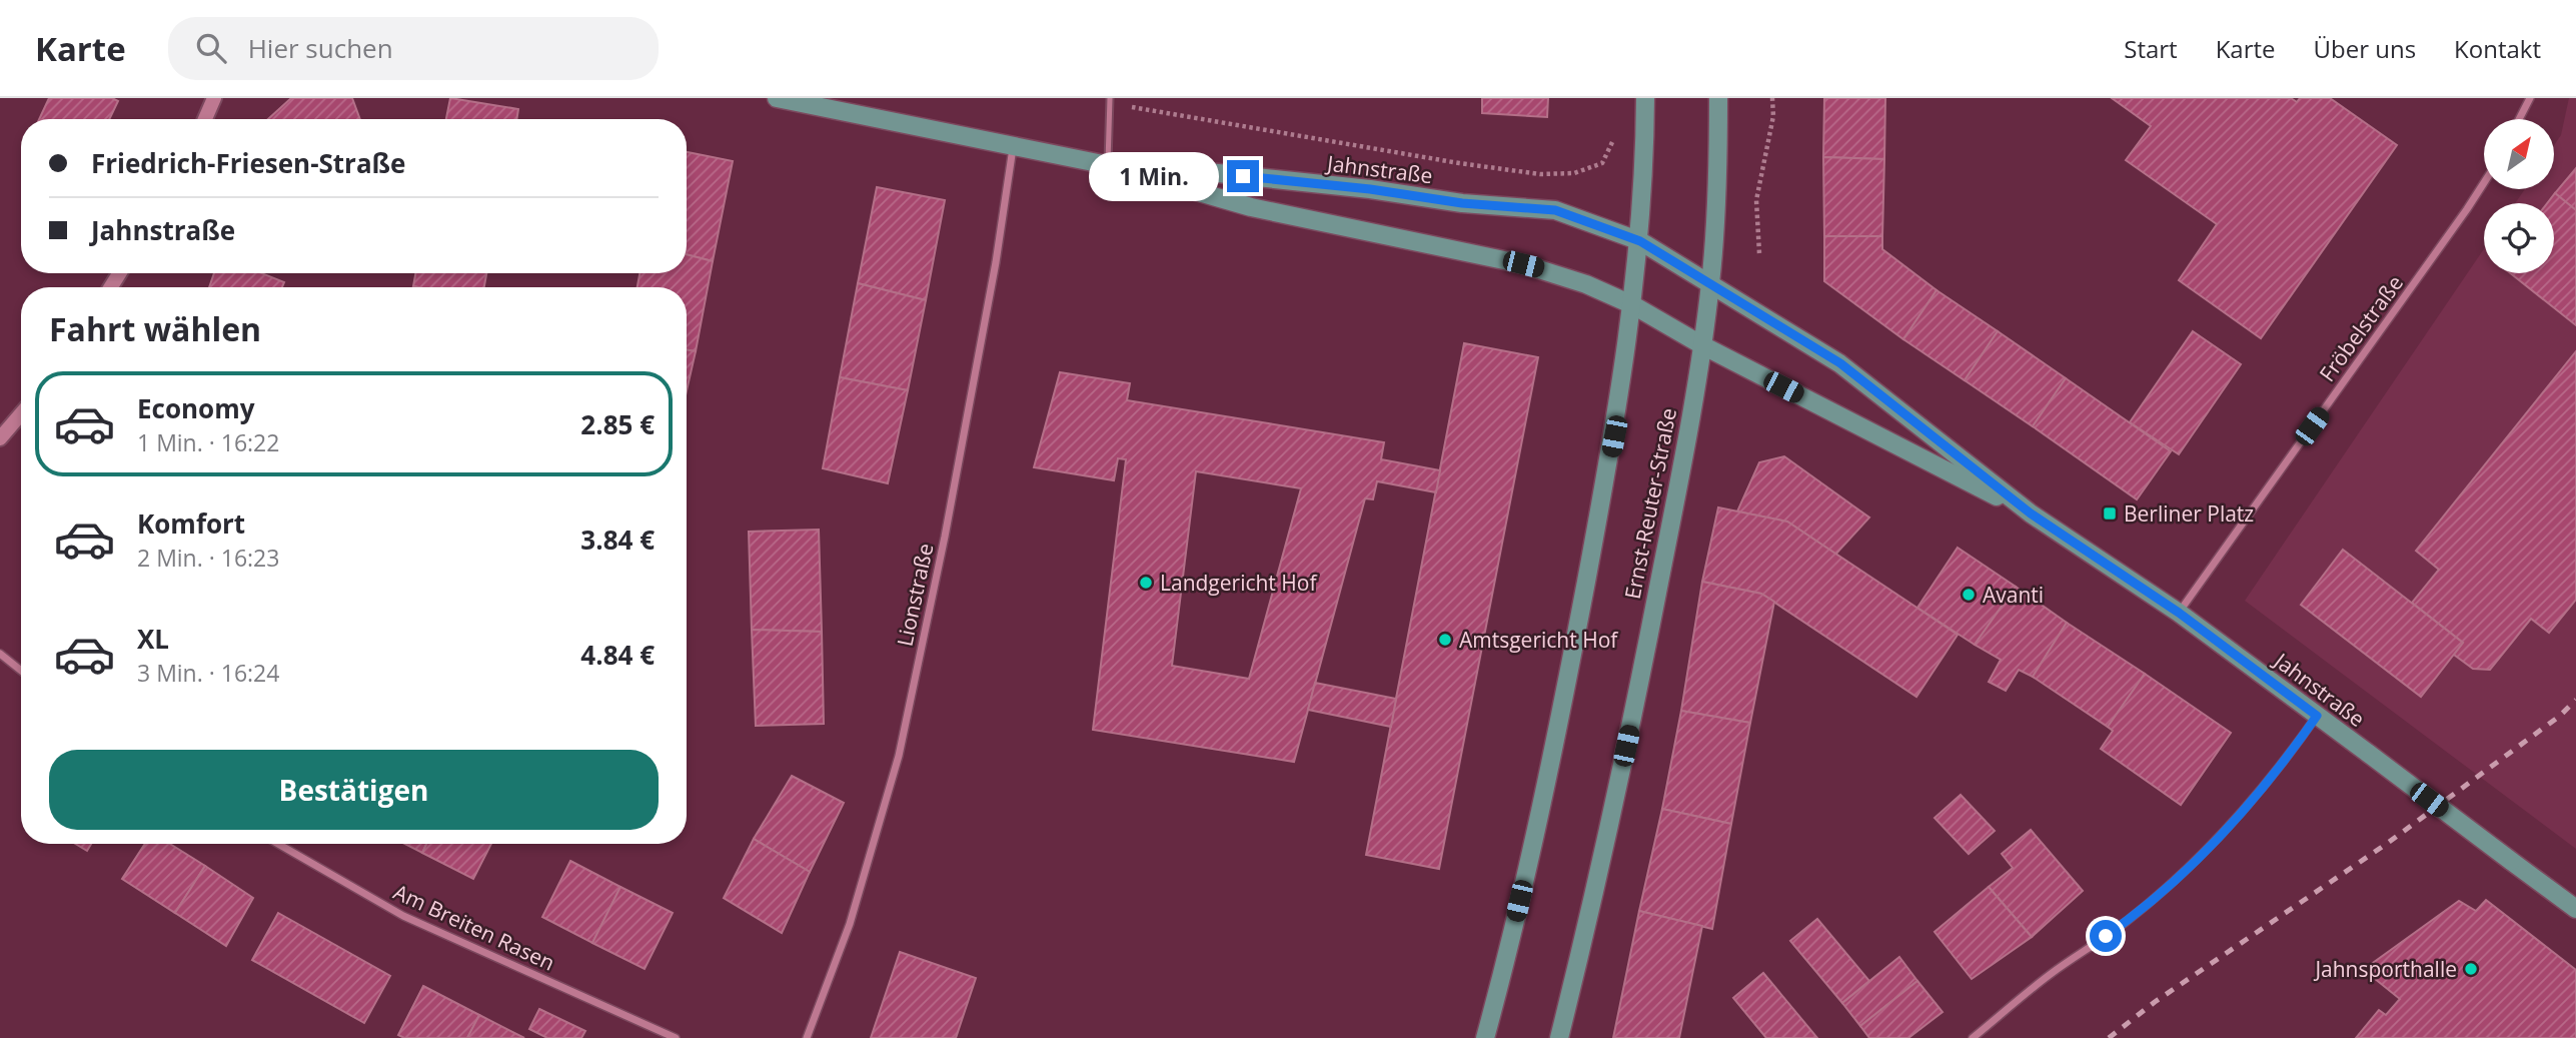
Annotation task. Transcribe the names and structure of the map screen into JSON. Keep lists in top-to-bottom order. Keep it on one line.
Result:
{"streets":{"main road":["Jahnstraße","Ernst-Reuter-Straße"],"street":["Fröbelstraße","Lionstraße","Am Breiten Rasen"]},"crossings":[["Jahnstraße","Fröbelstraße"],["Jahnstraße","Ernst-Reuter-Straße"],["Jahnstraße","Lionstraße"]],"places":{"transit":["Berliner Platz"],"other":["Landgericht Hof","Avanti","Amtsgericht Hof","Jahnsporthalle"]},"north":"top right","page":{"header":"Karte","search":"Hier suchen","nav":["Start","Karte","Über uns","Kontakt"],"banner":["Friedrich-Friesen-Straße","Jahnstraße"],"bubble":"1 Min.","heading":"Fahrt wählen","list":[{"name":"Economy","note":"1 Min. · 16:22","value":"2.85 €"},{"name":"Komfort","note":"2 Min. · 16:23","value":"3.84 €"},{"name":"XL","note":"3 Min. · 16:24","value":"4.84 €"}],"buttons":"Bestätigen"}}
